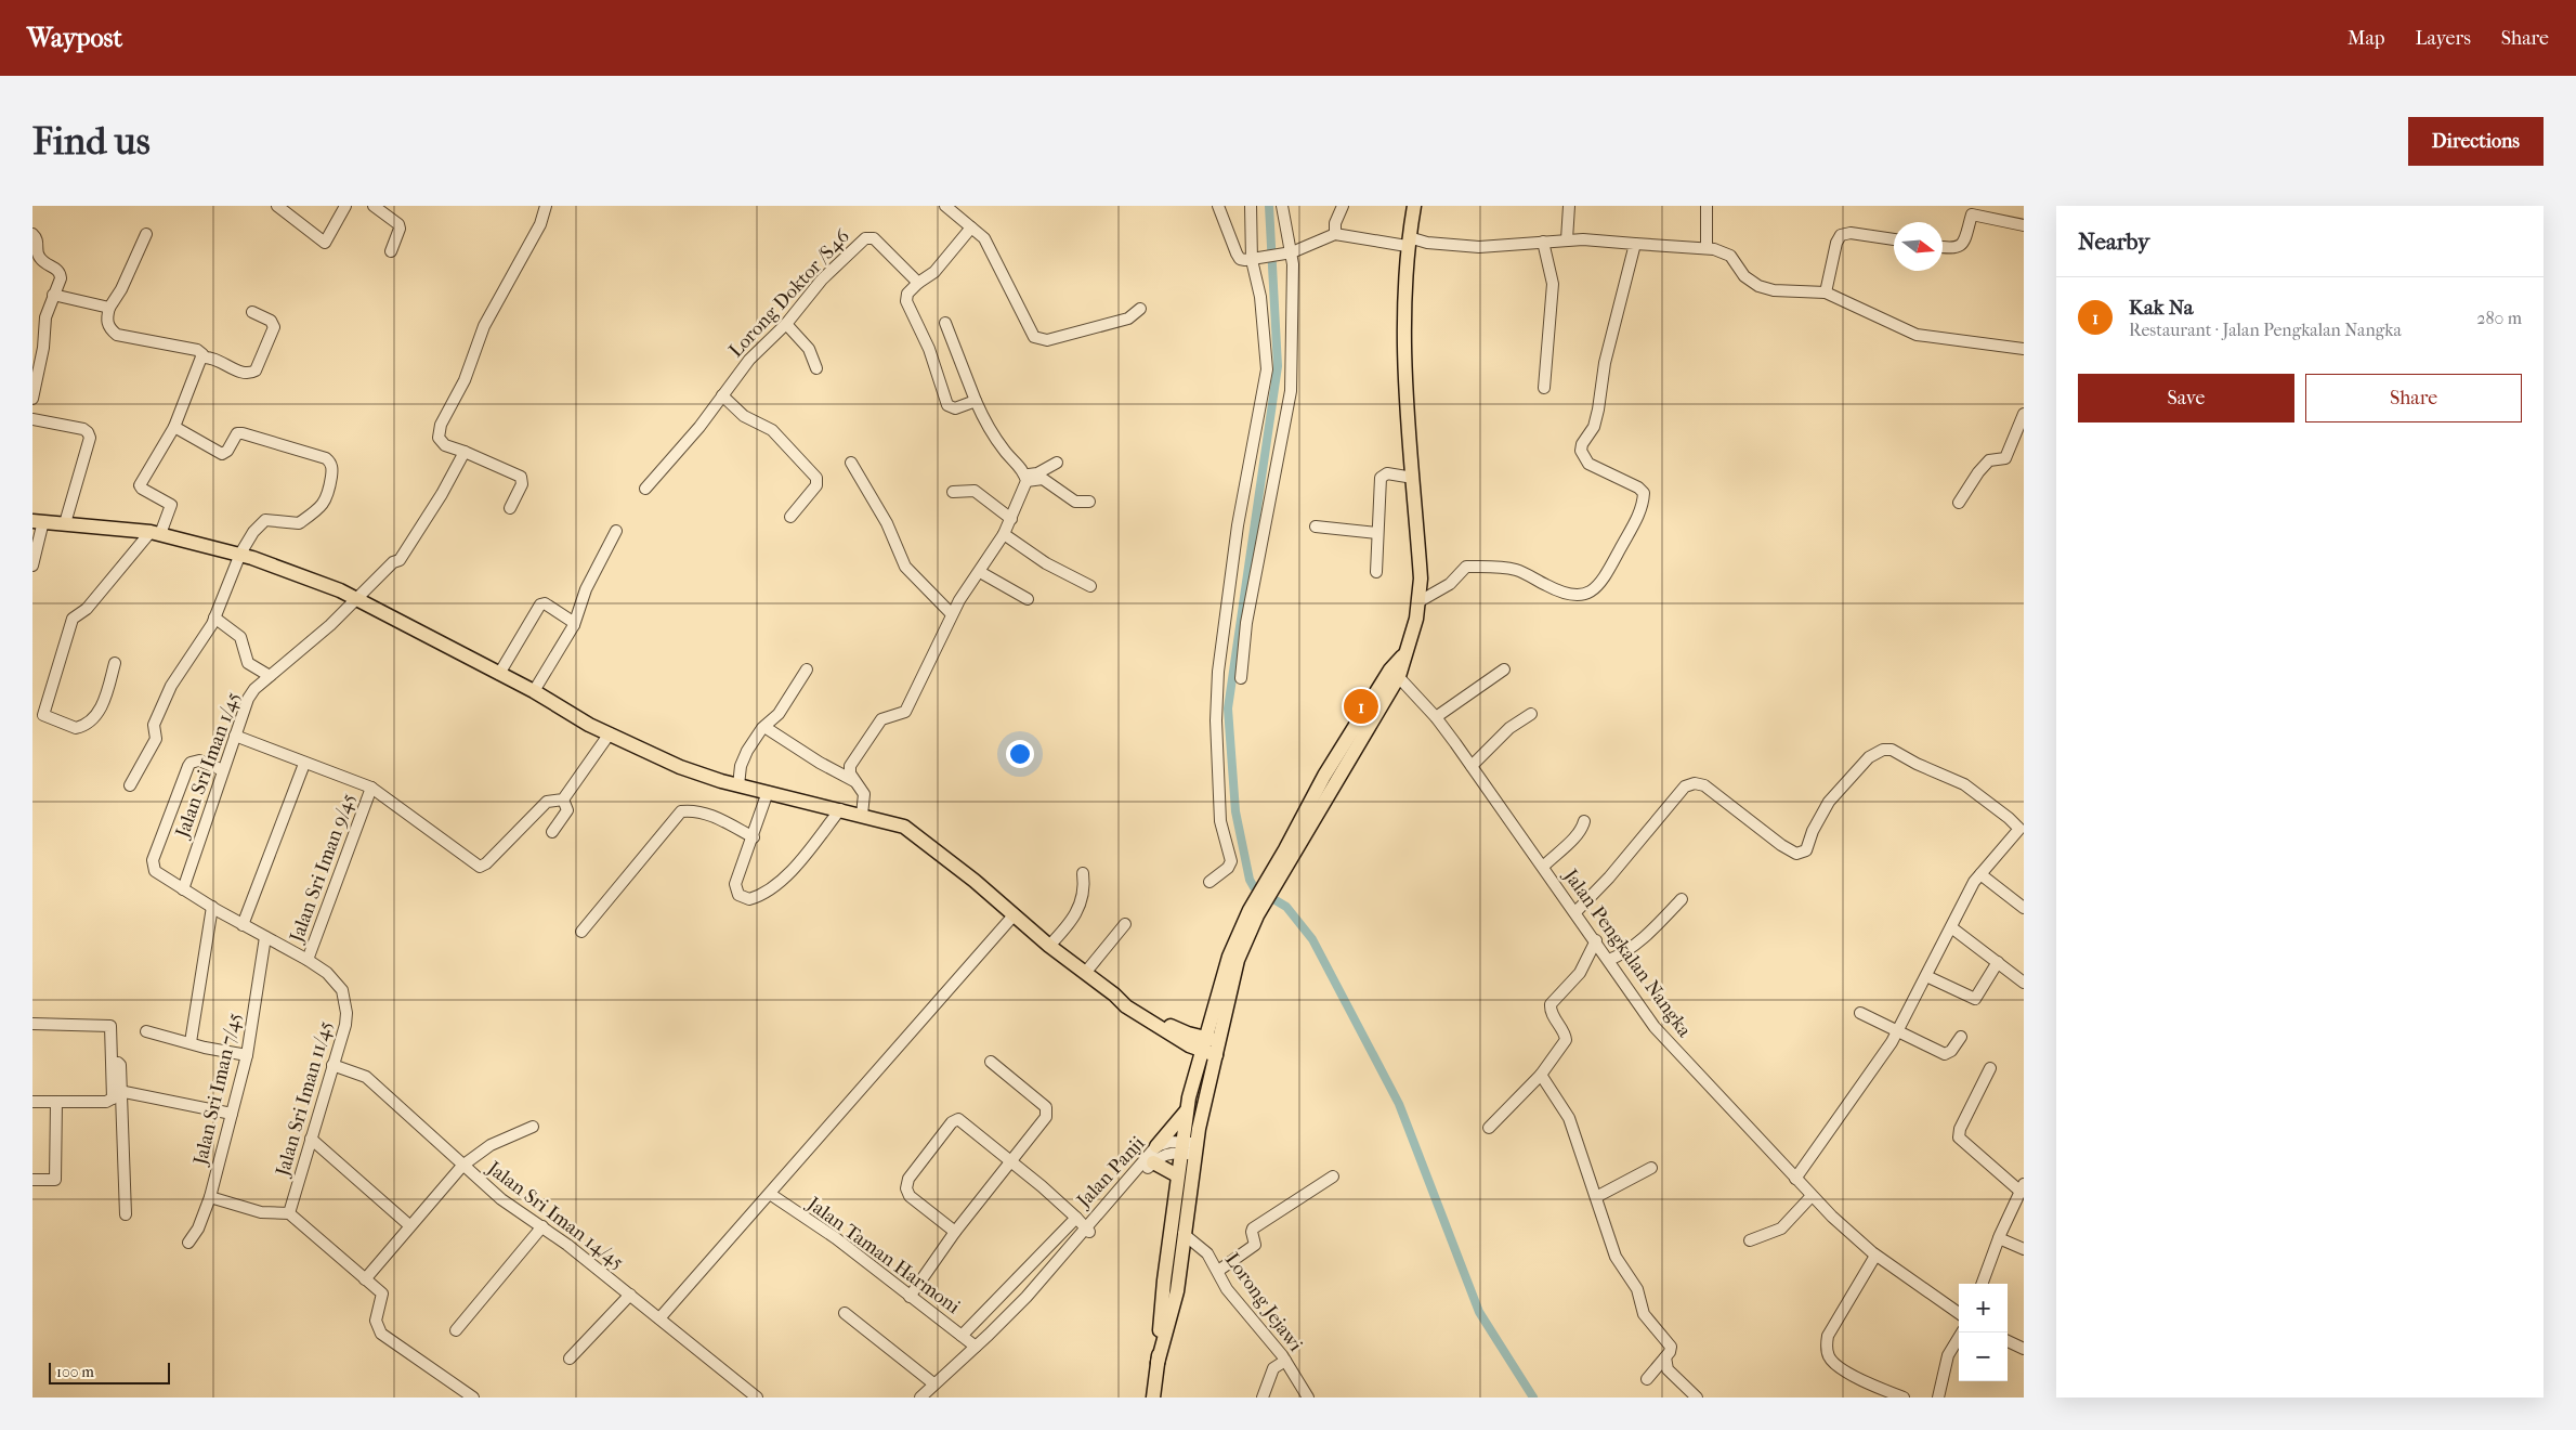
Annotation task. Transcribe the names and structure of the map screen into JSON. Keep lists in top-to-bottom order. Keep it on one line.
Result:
{"streets":{"street":["Lorong Doktor /S46","Jalan Sri Iman 1/45","Jalan Sri Iman 9/45","Jalan Pengkalan Nangka","Jalan Sri Iman 7/45","Jalan Sri Iman 11/45","Jalan Panji","Jalan Sri Iman 14/45","Jalan Taman Harmoni","Lorong Jejawi"]},"crossings":[["Jalan Sri Iman 1/45","Jalan Sri Iman 11/45"],["Jalan Sri Iman 9/45","Jalan Sri Iman 11/45"],["Jalan Sri Iman 7/45","Jalan Sri Iman 11/45"],["Jalan Sri Iman 11/45","Jalan Sri Iman 14/45"]],"scale_bar":"100 m","north":"right","page":{"header":"Waypost","nav":["Map","Layers","Share"],"buttons":["Directions",["Save","Share"]],"title":"Find us","heading":"Nearby","list":[{"mark":"1","name":"Kak Na","note":"Restaurant · Jalan Pengkalan Nangka","value":"280 m"}],"pins":"1","map_buttons":["+","−"],"scale":"100 m"}}
